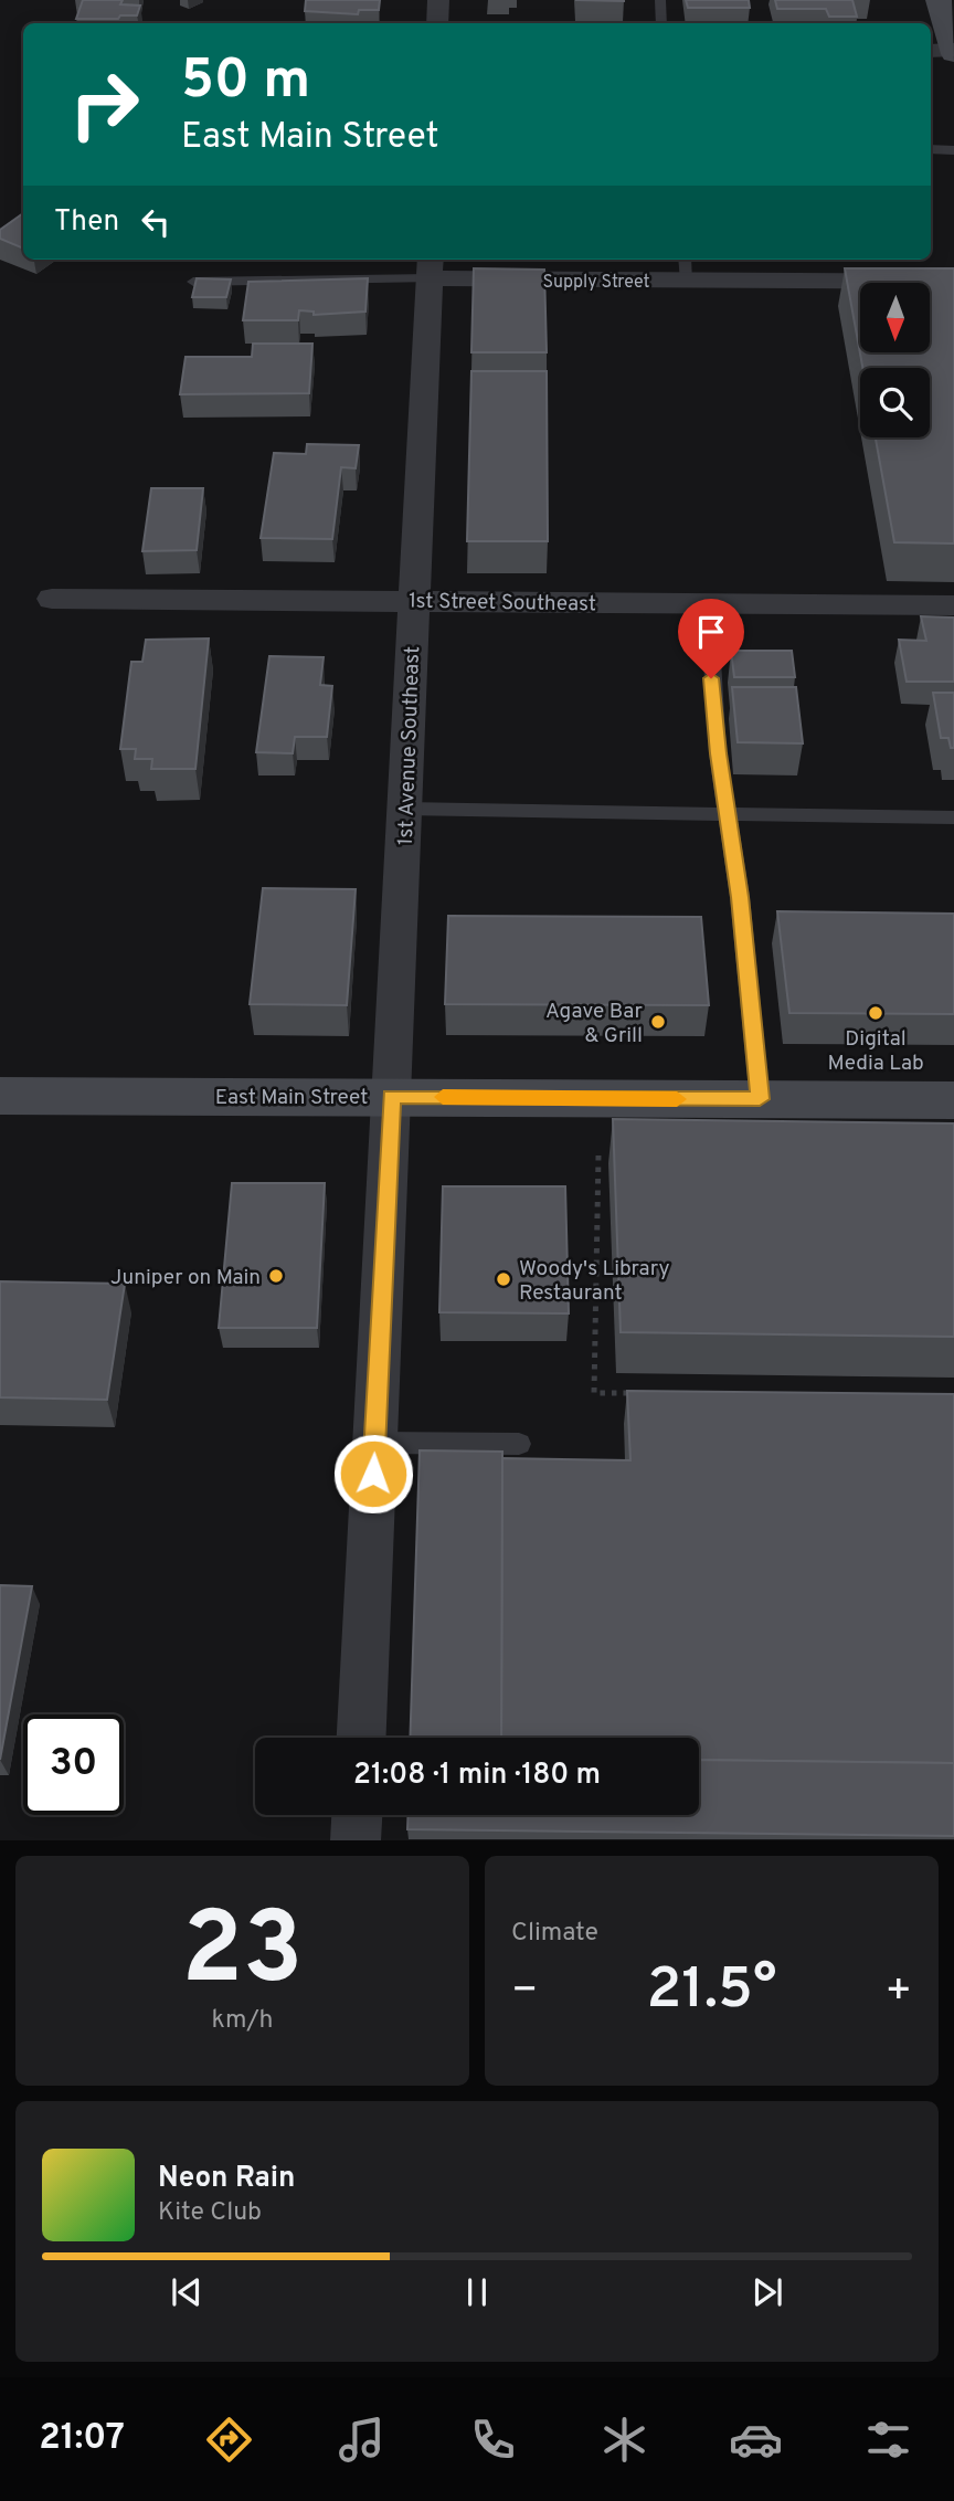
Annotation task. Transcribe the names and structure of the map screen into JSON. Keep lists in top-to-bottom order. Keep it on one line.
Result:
{"streets":{"main road":["East Main Street"],"street":["Supply Street","1st Street Southeast","1st Avenue Southeast"]},"crossings":[["Supply Street","1st Avenue Southeast"],["1st Street Southeast","1st Avenue Southeast"],["1st Avenue Southeast","East Main Street"]],"places":["Digital Media Lab","Agave Bar & Grill","Juniper on Main","Woody's Library Restaurant"],"north":"bottom","page":{"turn":["50 m","East Main Street"],"then":"Then","limit":"30","trip":"21:08 · 1 min · 180 m","tile":[["23","km/h"],"Climate"],"heat":["−","21.5°","+"],"song":["Neon Rain","Kite Club"],"tabs":"21:07"}}
